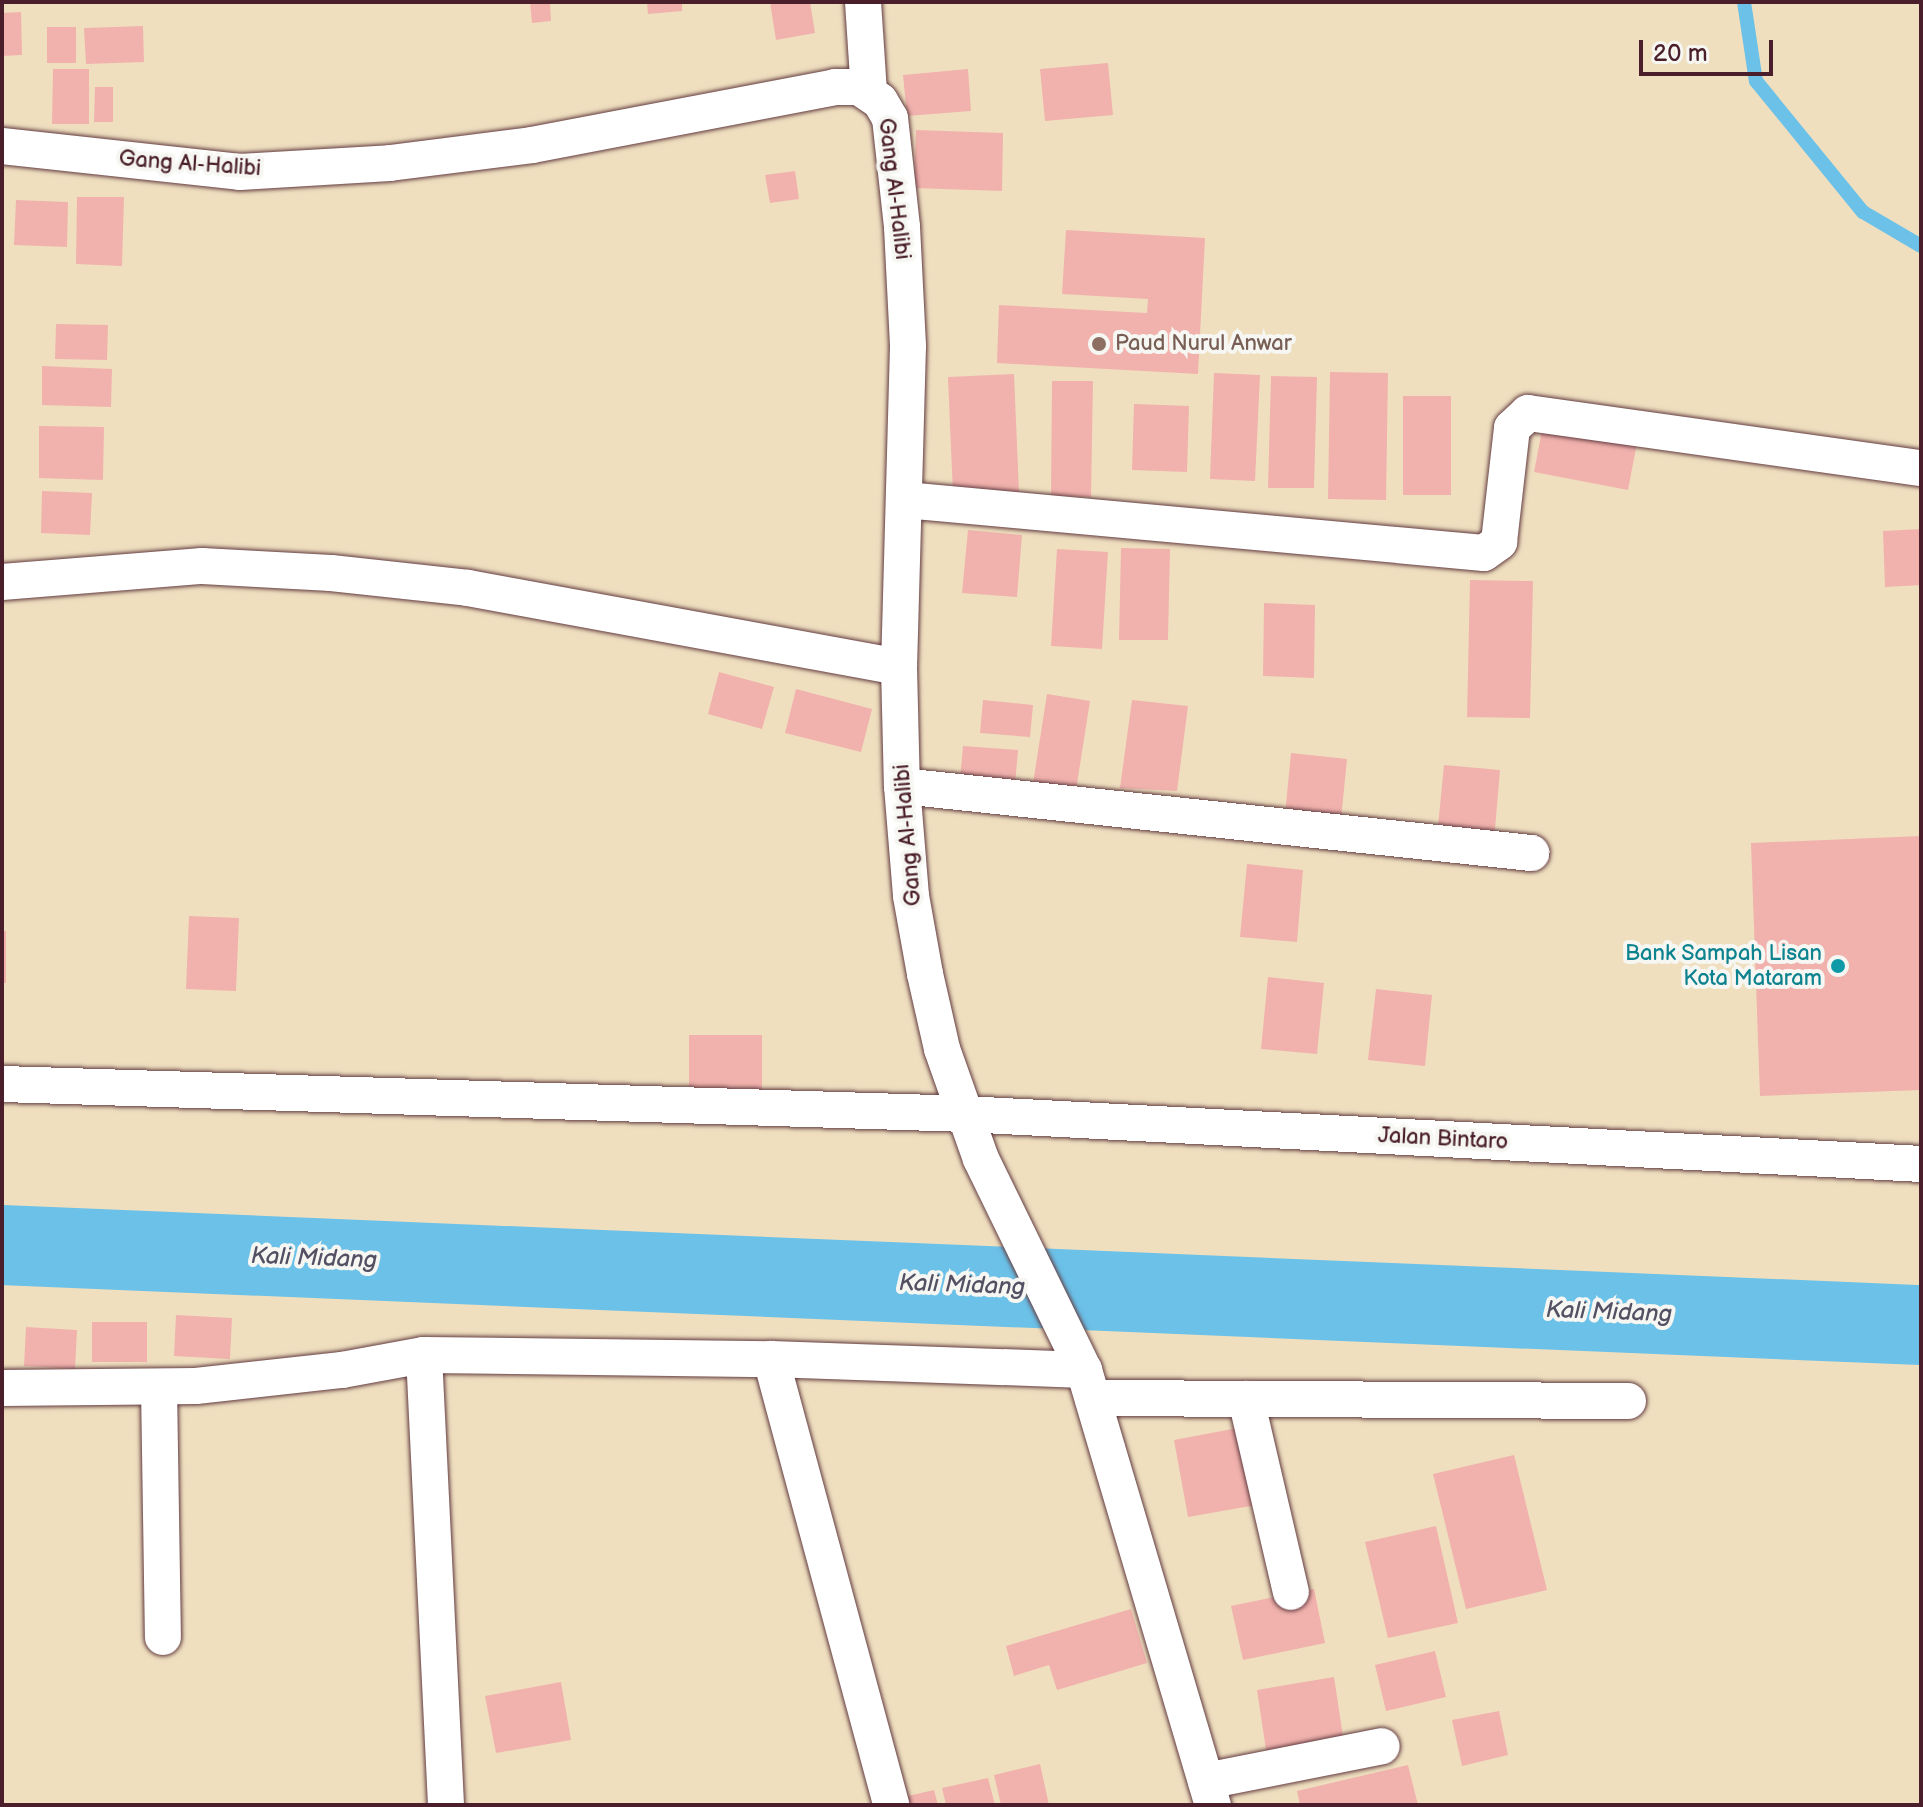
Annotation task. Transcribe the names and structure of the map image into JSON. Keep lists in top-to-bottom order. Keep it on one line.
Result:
{"streets":{"street":["Gang Al-Halibi","Jalan Bintaro"]},"crossings":[["Gang Al-Halibi","Jalan Bintaro"]],"water":["Kali Midang"],"places":["Paud Nurul Anwar","Bank Sampah Lisan Kota Mataram"],"scale_bar":"20 m"}
